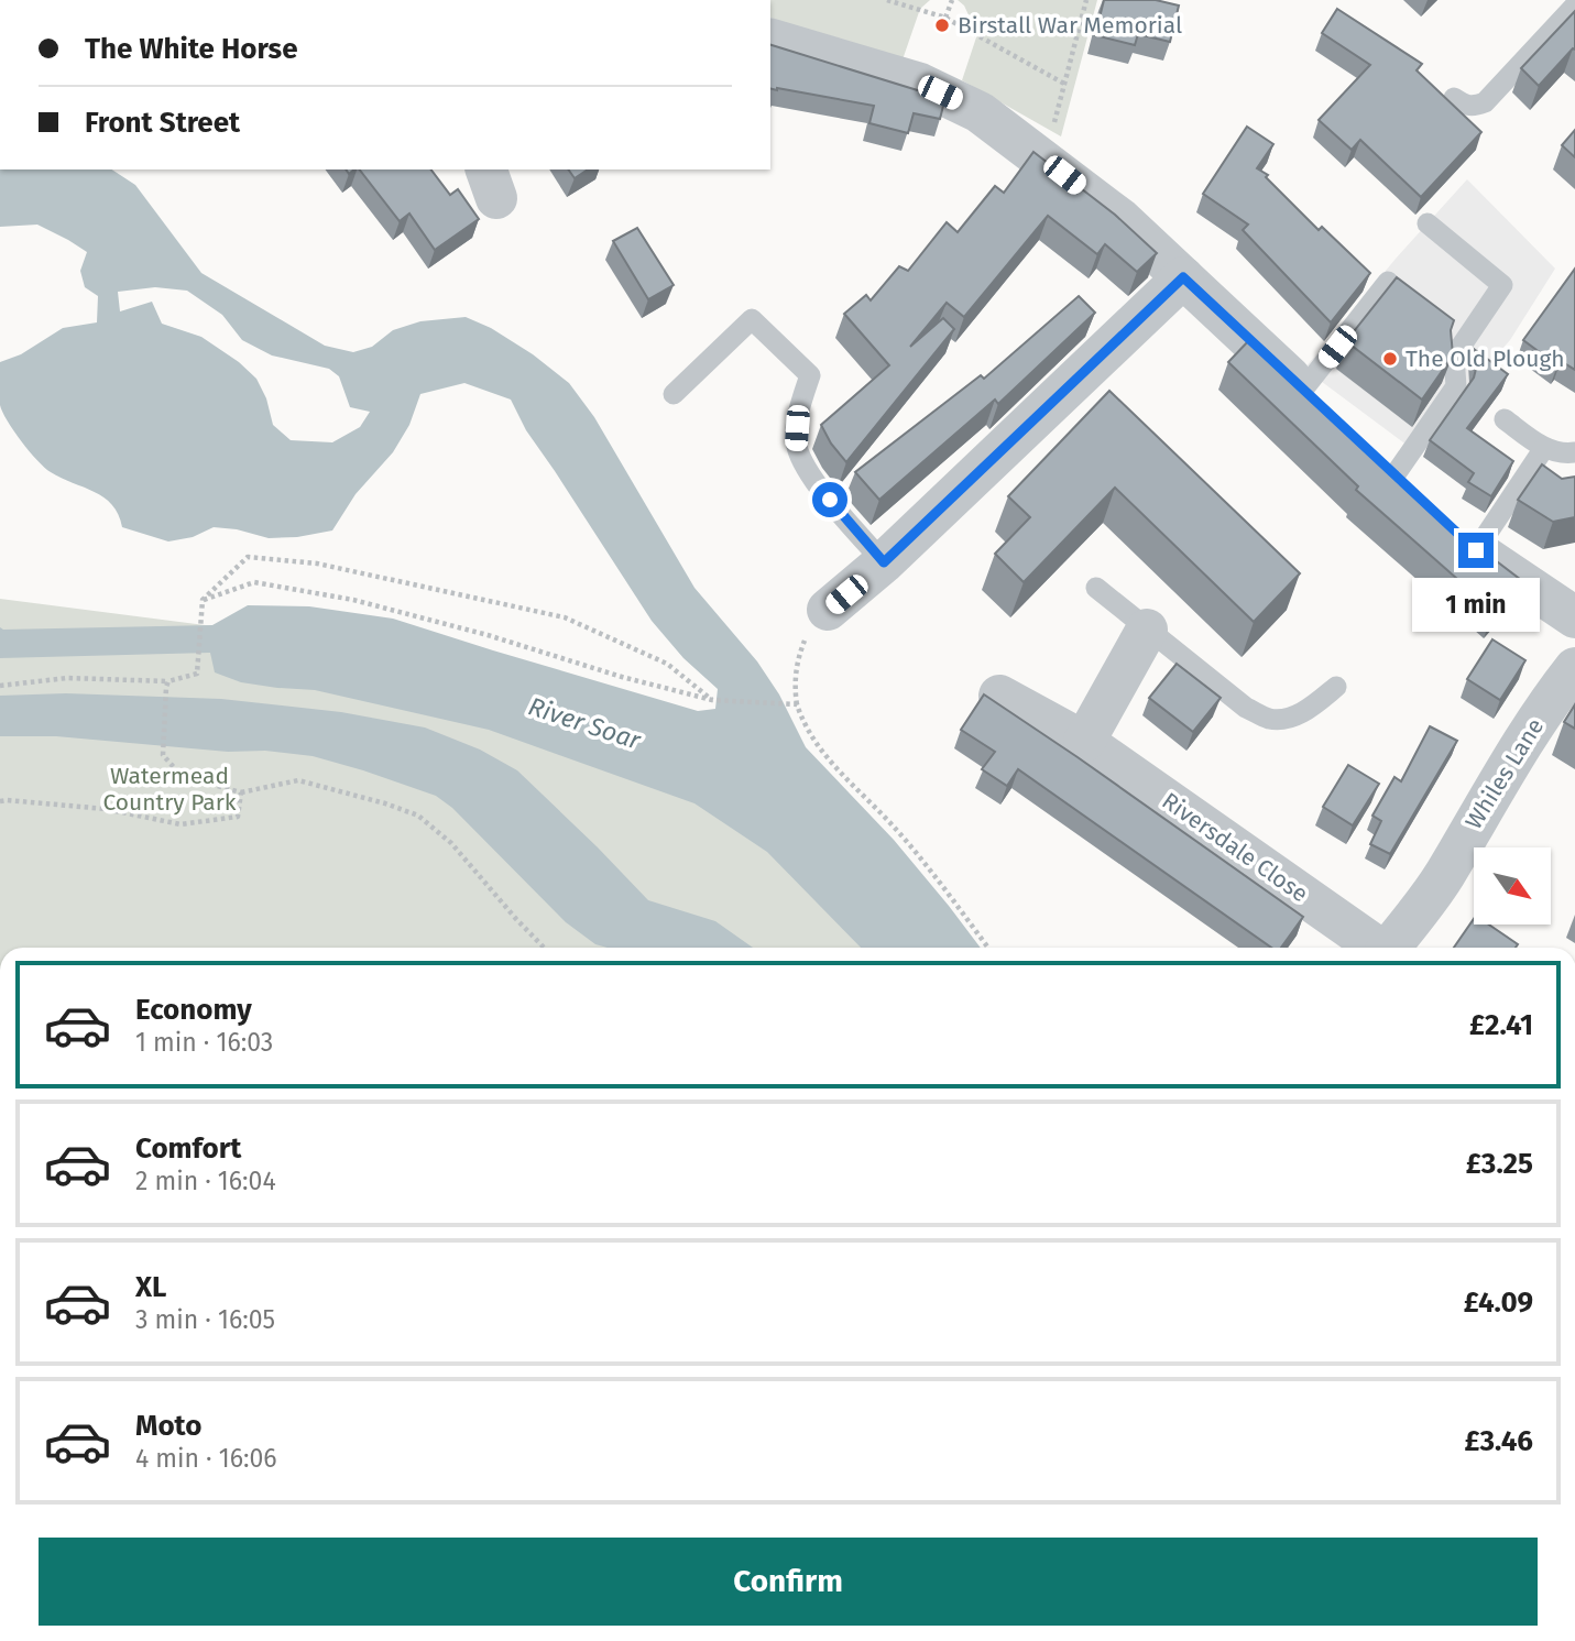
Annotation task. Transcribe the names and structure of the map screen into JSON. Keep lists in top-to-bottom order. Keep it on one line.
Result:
{"streets":{"street":["Whiles Lane","Riversdale Close"]},"water":["River Soar"],"parks":["Watermead Country Park"],"places":["Birstall War Memorial","The Old Plough"],"north":"bottom right","page":{"banner":["The White Horse","Front Street"],"bubble":"1 min","list":[{"name":"Economy","note":"1 min · 16:03","value":"£2.41"},{"name":"Comfort","note":"2 min · 16:04","value":"£3.25"},{"name":"XL","note":"3 min · 16:05","value":"£4.09"},{"name":"Moto","note":"4 min · 16:06","value":"£3.46"}],"buttons":"Confirm"}}
